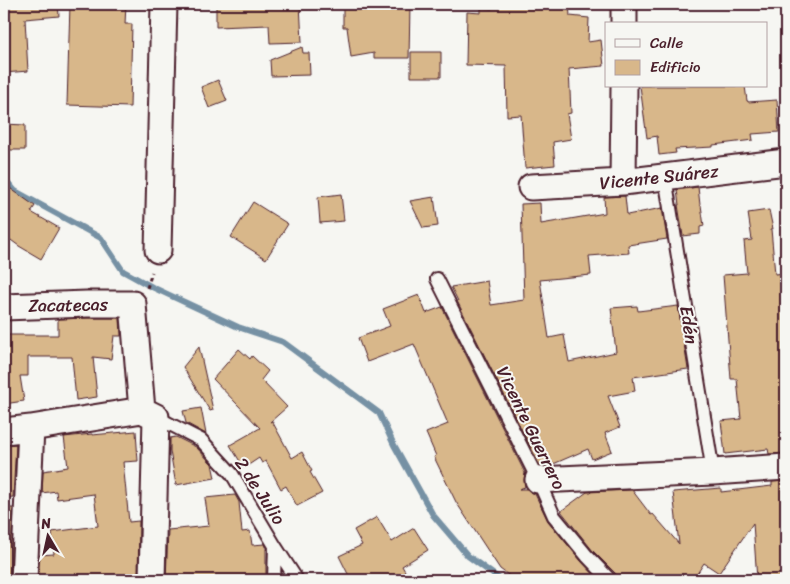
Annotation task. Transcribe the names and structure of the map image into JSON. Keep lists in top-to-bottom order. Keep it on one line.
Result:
{"streets":{"street":["Vicente Suárez","Zacatecas"],"lane":["Edén","Vicente Guerrero","2 de Julio"]},"crossings":[["Vicente Suárez","Edén"],["Zacatecas","2 de Julio"]],"legend":["Calle","Edificio"],"north":"top"}
